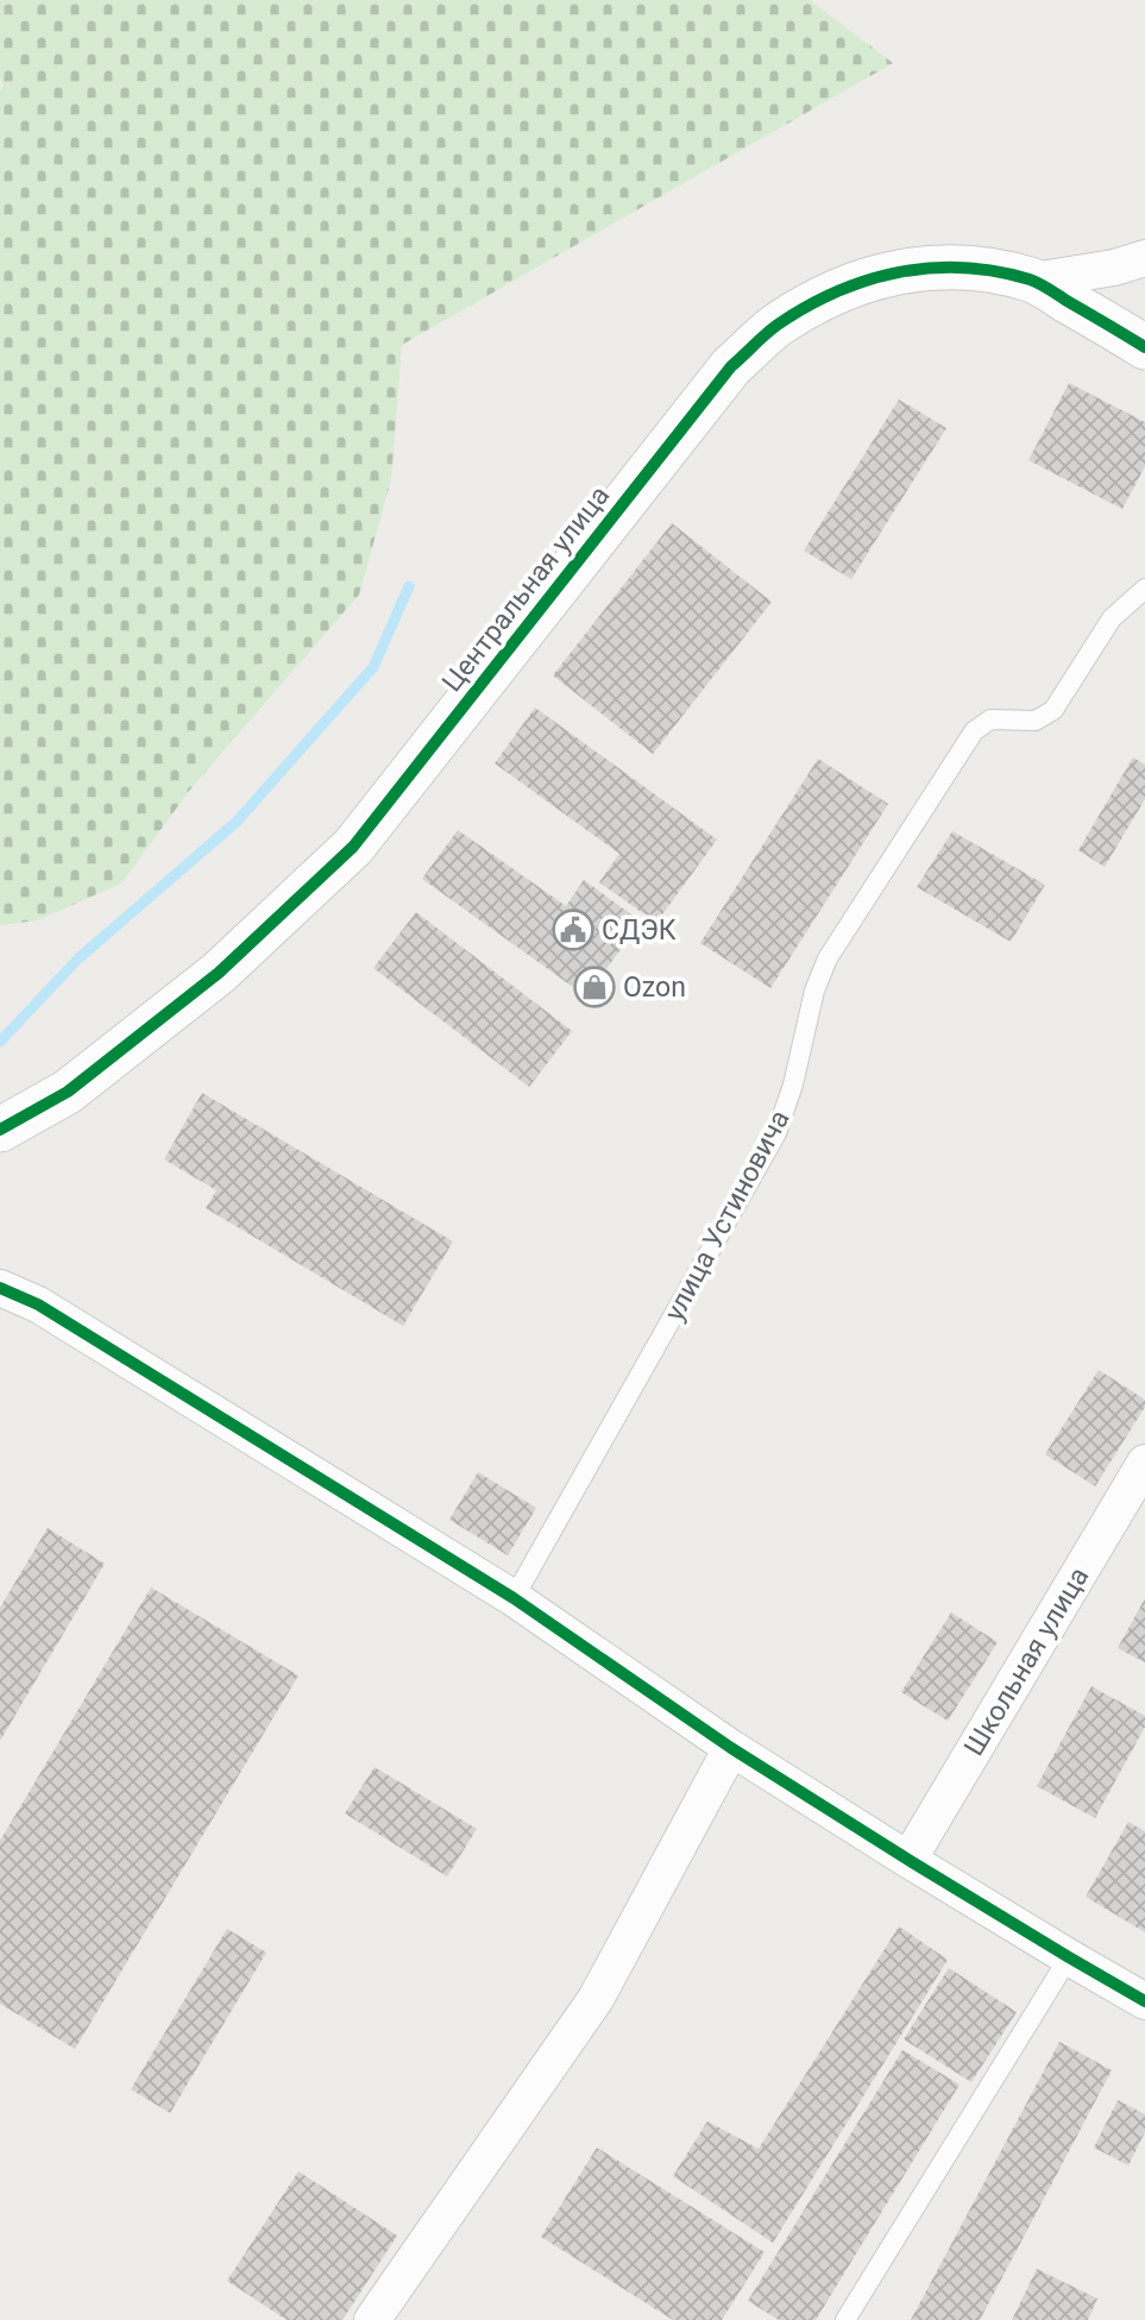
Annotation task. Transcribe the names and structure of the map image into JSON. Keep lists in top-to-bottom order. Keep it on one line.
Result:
{"streets":{"street":["Центральная улица","Школьная улица"],"lane":["улица Устиновича"]},"places":{"public building":["СДЭК"],"shop":["Ozon"]}}
